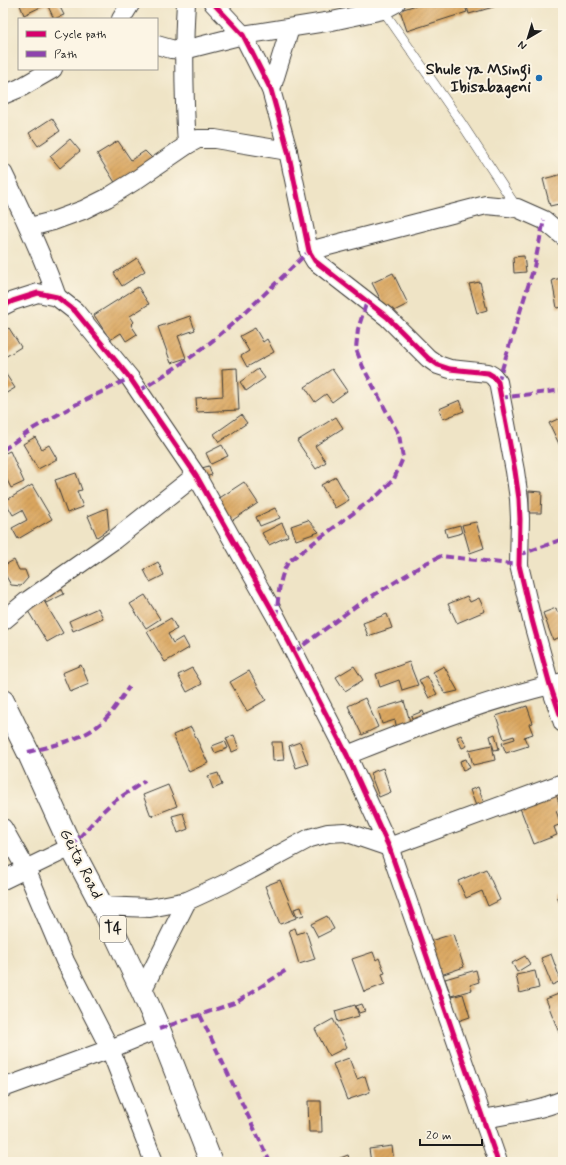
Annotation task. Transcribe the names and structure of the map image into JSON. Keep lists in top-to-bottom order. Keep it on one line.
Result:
{"streets":{"highway":["Geita Road","T4"]},"places":["Shule ya Msingi Ibisabageni"],"legend":["Cycle path","Path"],"scale_bar":"20 m","north":"bottom left"}
